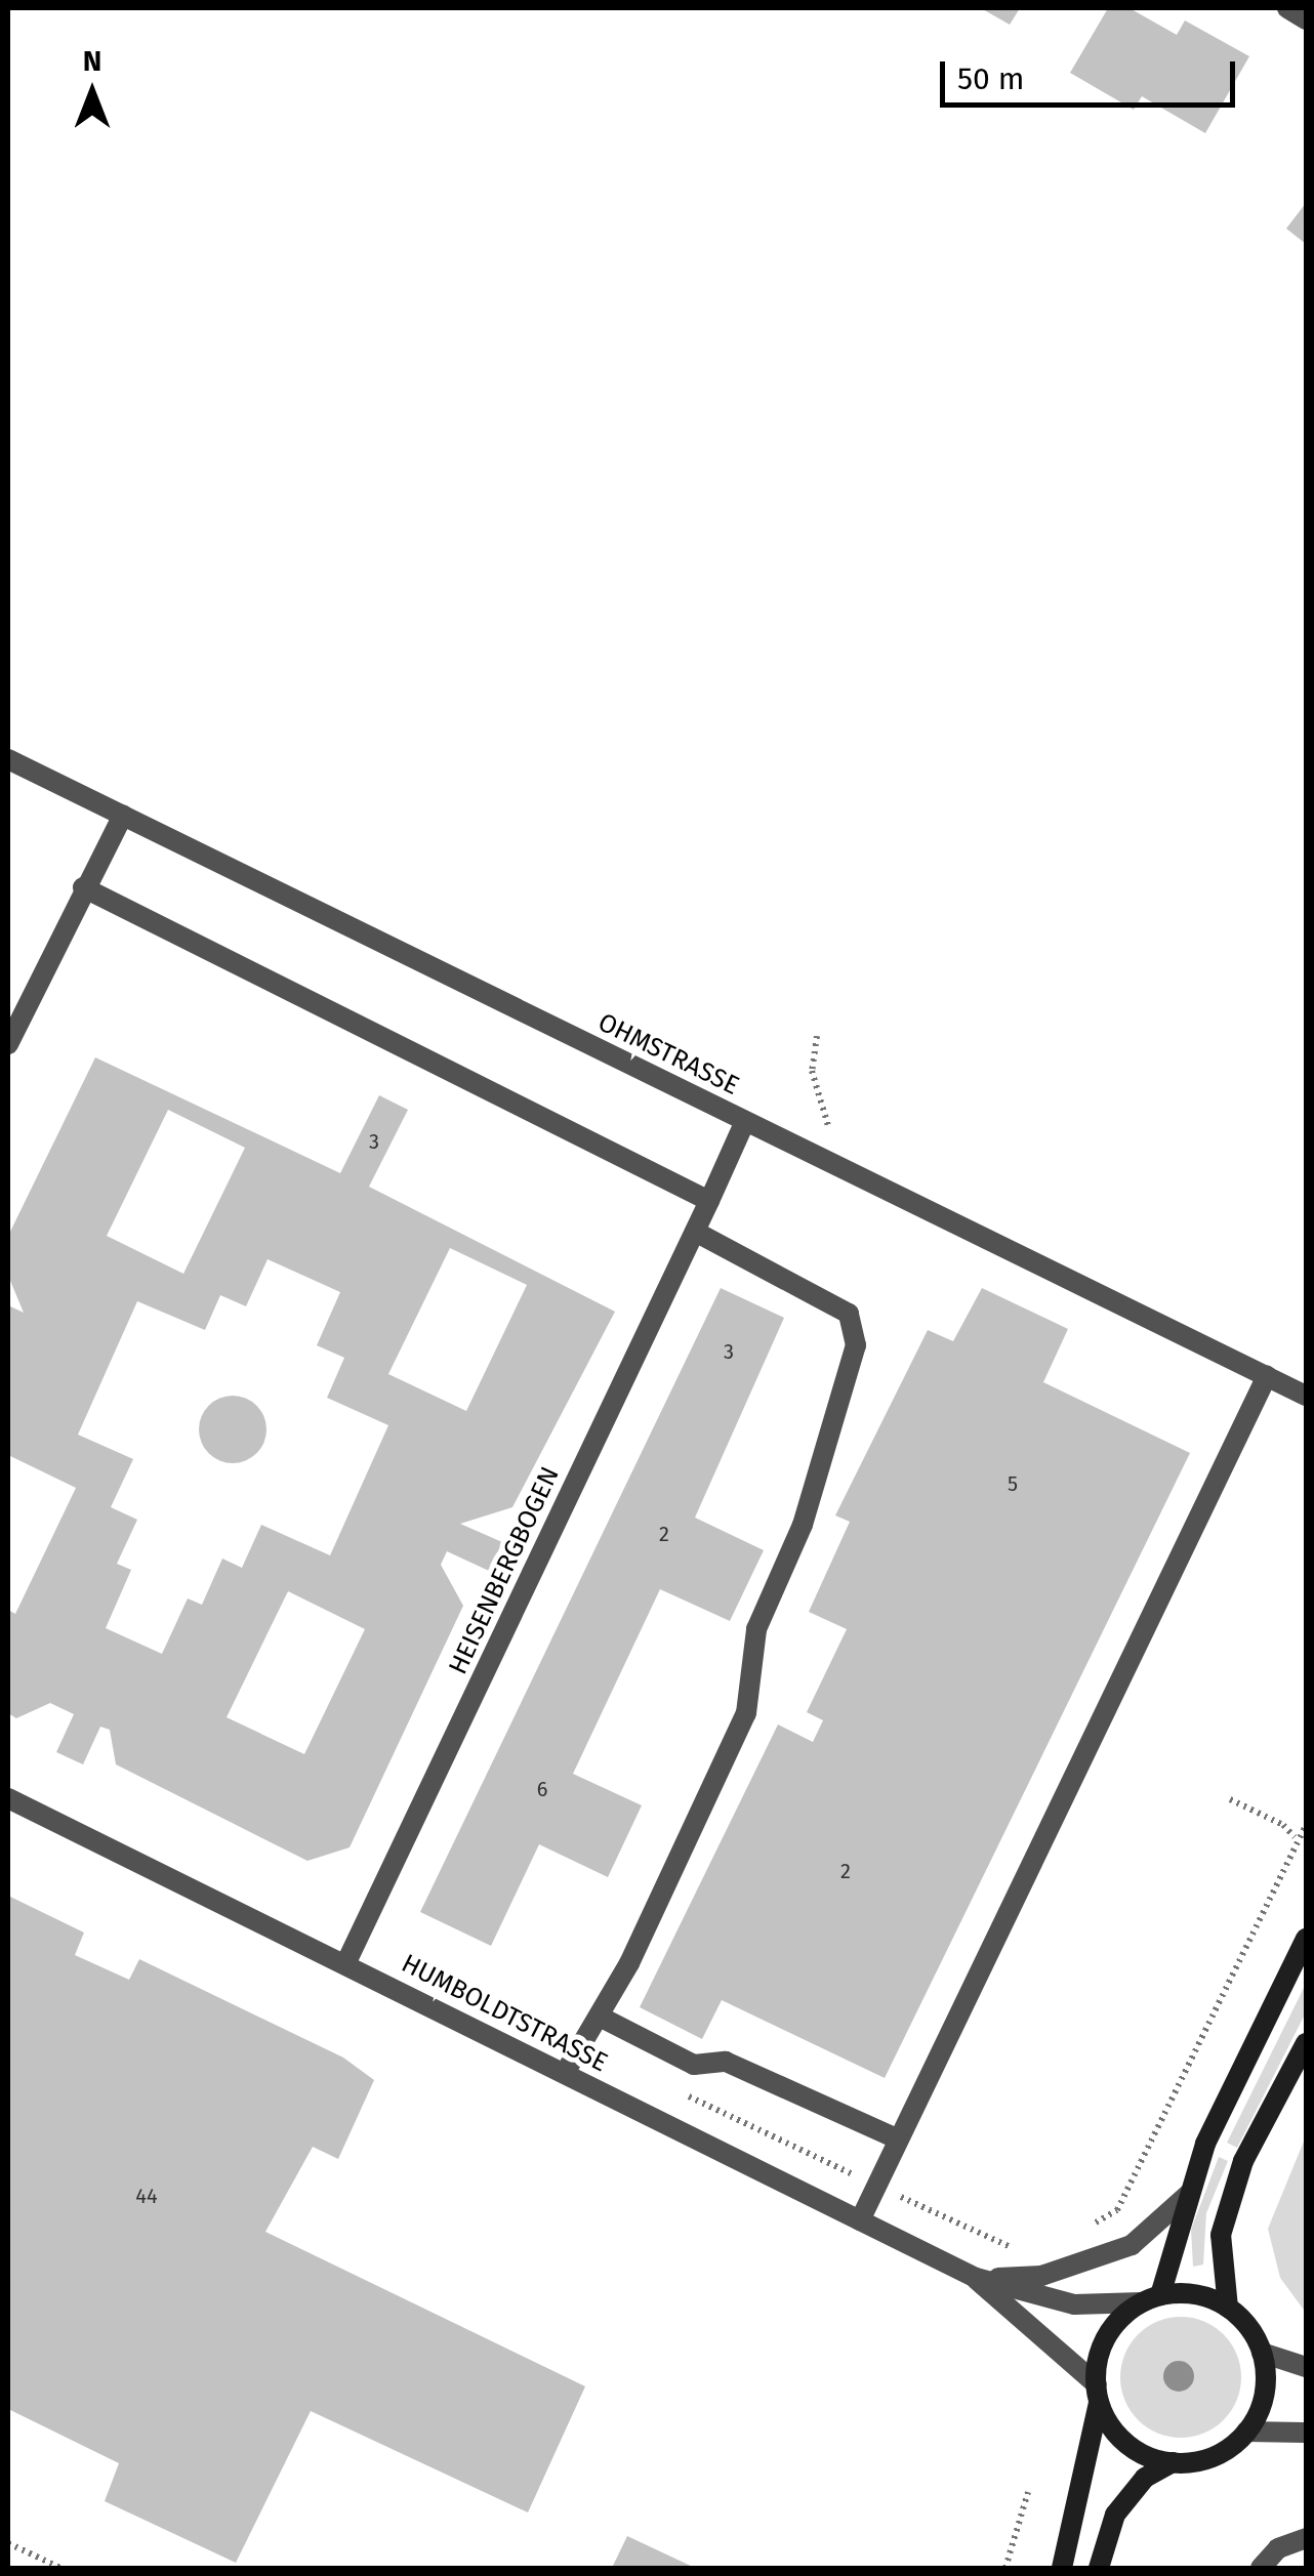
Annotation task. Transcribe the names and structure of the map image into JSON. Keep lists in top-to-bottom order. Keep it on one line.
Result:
{"streets":{"street":["OHMSTRASSE","HEISENBERGBOGEN","HUMBOLDTSTRASSE"]},"crossings":[["OHMSTRASSE","HEISENBERGBOGEN"],["HEISENBERGBOGEN","HUMBOLDTSTRASSE"]],"house_numbers":["3","3","5","2","6","2","44"],"scale_bar":"50 m","north":"top"}
